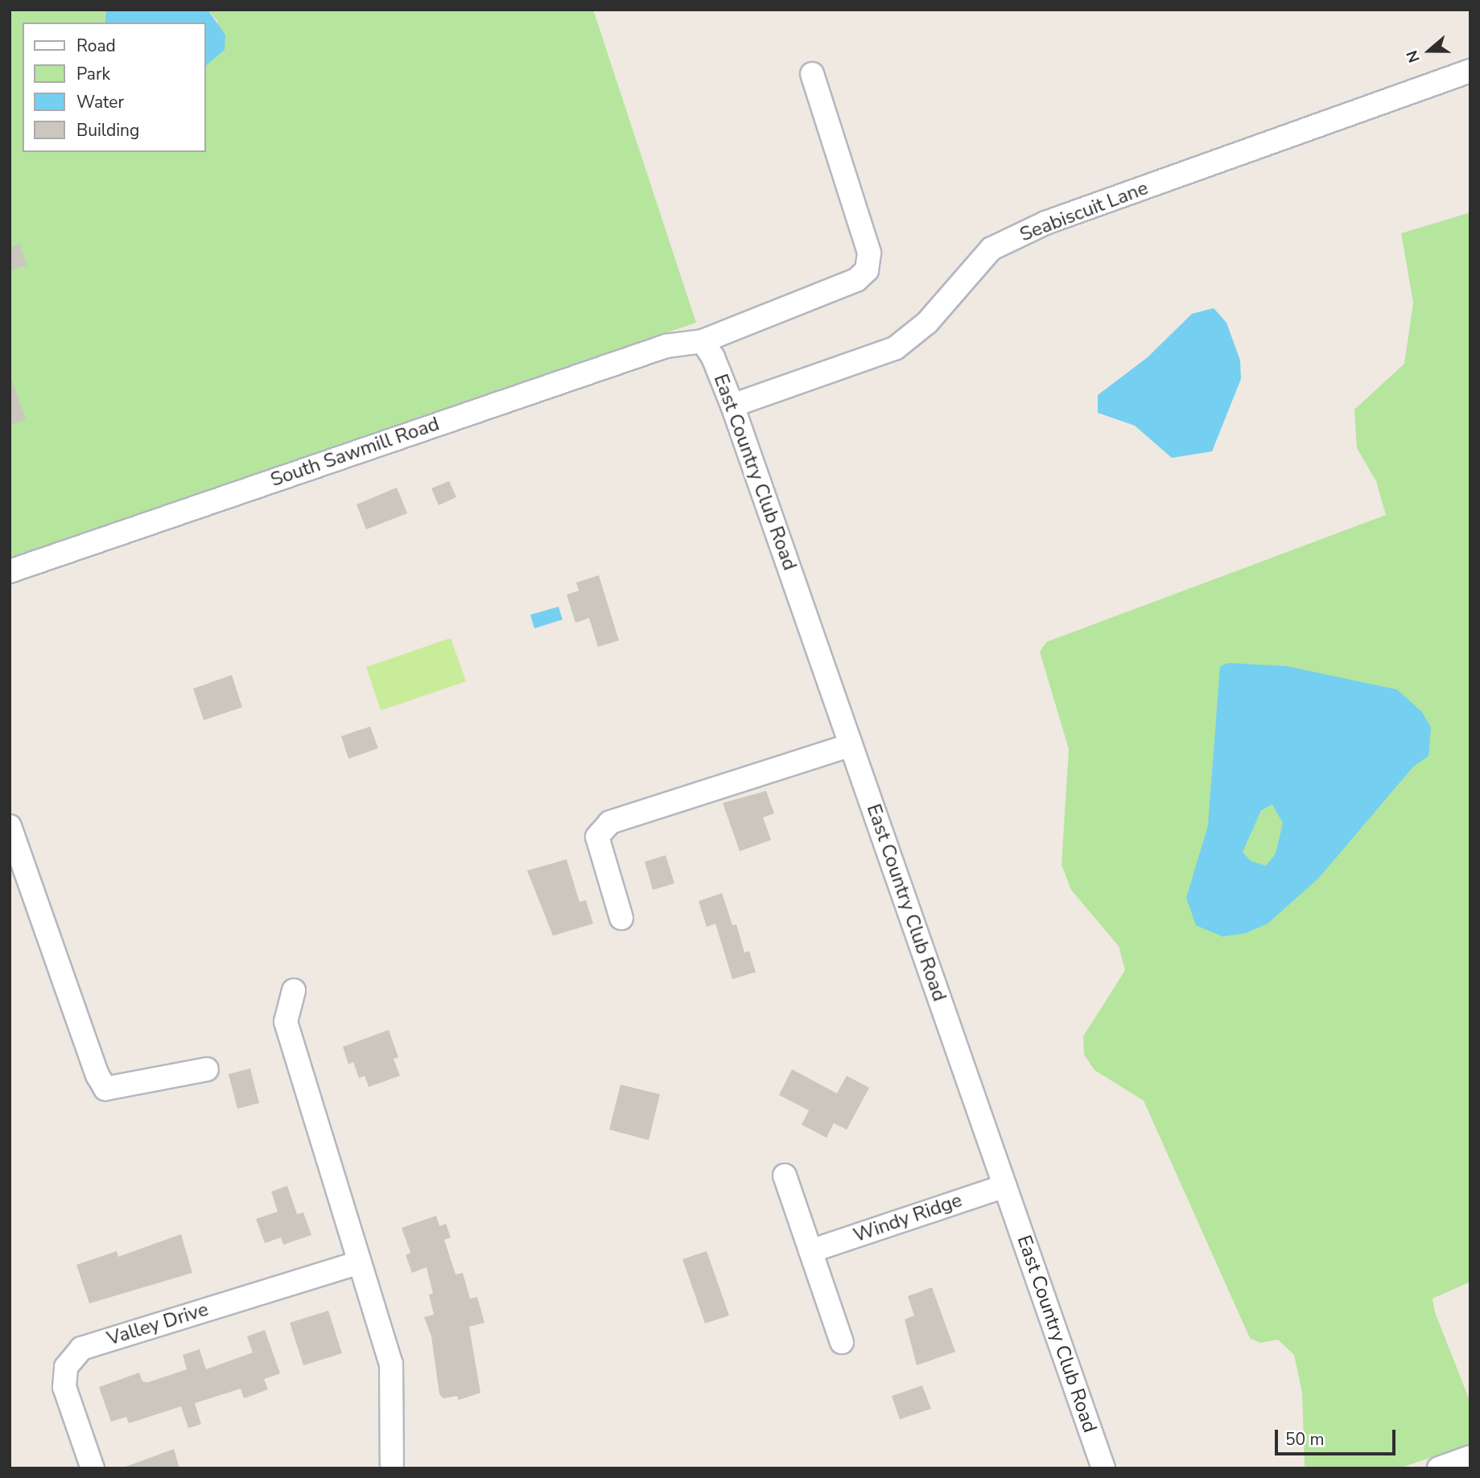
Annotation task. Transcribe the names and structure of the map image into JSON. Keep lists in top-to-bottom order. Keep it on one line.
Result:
{"streets":{"street":["Seabiscuit Lane","South Sawmill Road","East Country Club Road","Windy Ridge","Valley Drive"]},"crossings":[["Seabiscuit Lane","East Country Club Road"],["South Sawmill Road","East Country Club Road"],["East Country Club Road","Windy Ridge"]],"legend":["Road","Park","Water","Building"],"scale_bar":"50 m","north":"left"}
